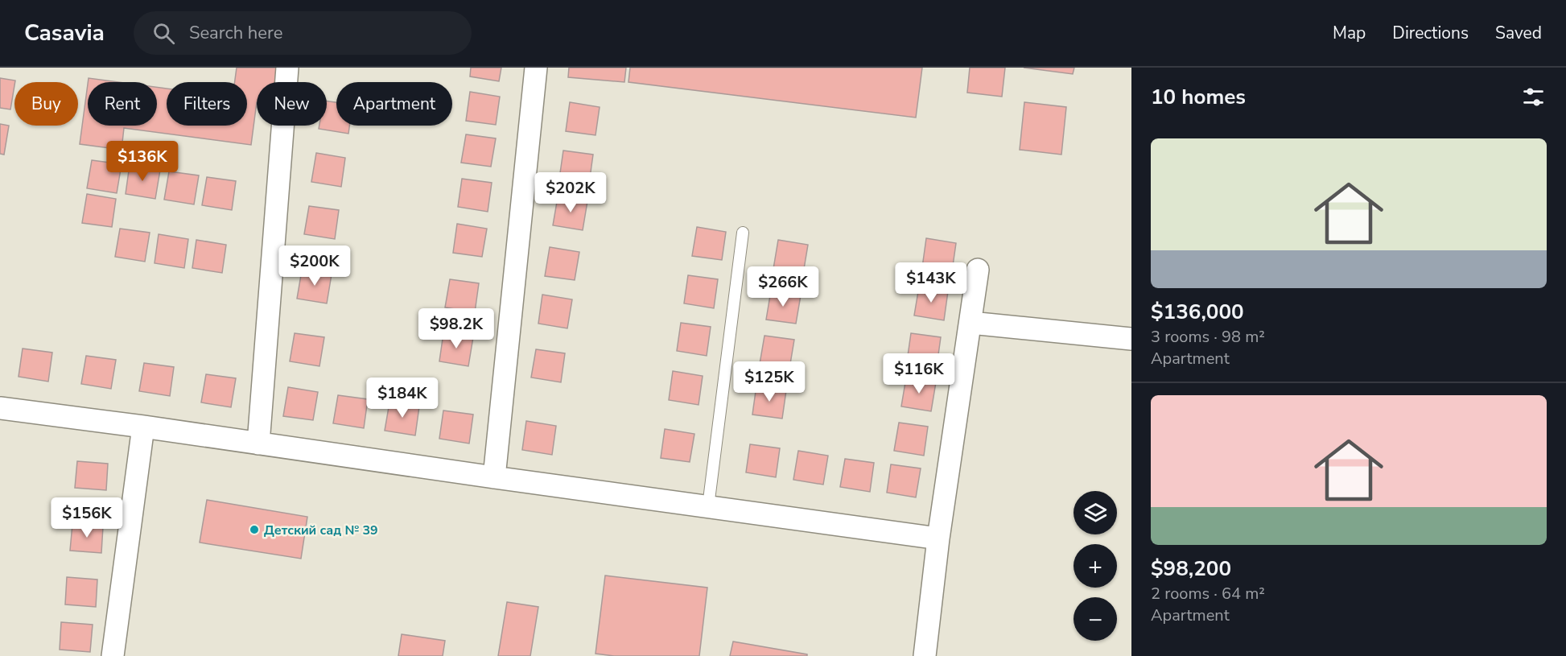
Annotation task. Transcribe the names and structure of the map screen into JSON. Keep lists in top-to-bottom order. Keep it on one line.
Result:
{"places":["Детский сад № 39"],"page":{"header":"Casavia","search":"Search here","nav":["Map","Directions","Saved"],"heading":"10 homes","chip":["Buy","Rent","Filters","New","Apartment"],"list":[{"name":"$136,000","note":"3 rooms · 98 m² · Apartment"},{"name":"$98,200","note":"2 rooms · 64 m² · Apartment"}],"price":["$136K","$202K","$200K","$143K","$266K","$98.2K","$116K","$125K","$184K","$156K"],"map_buttons":["+","−"]}}
